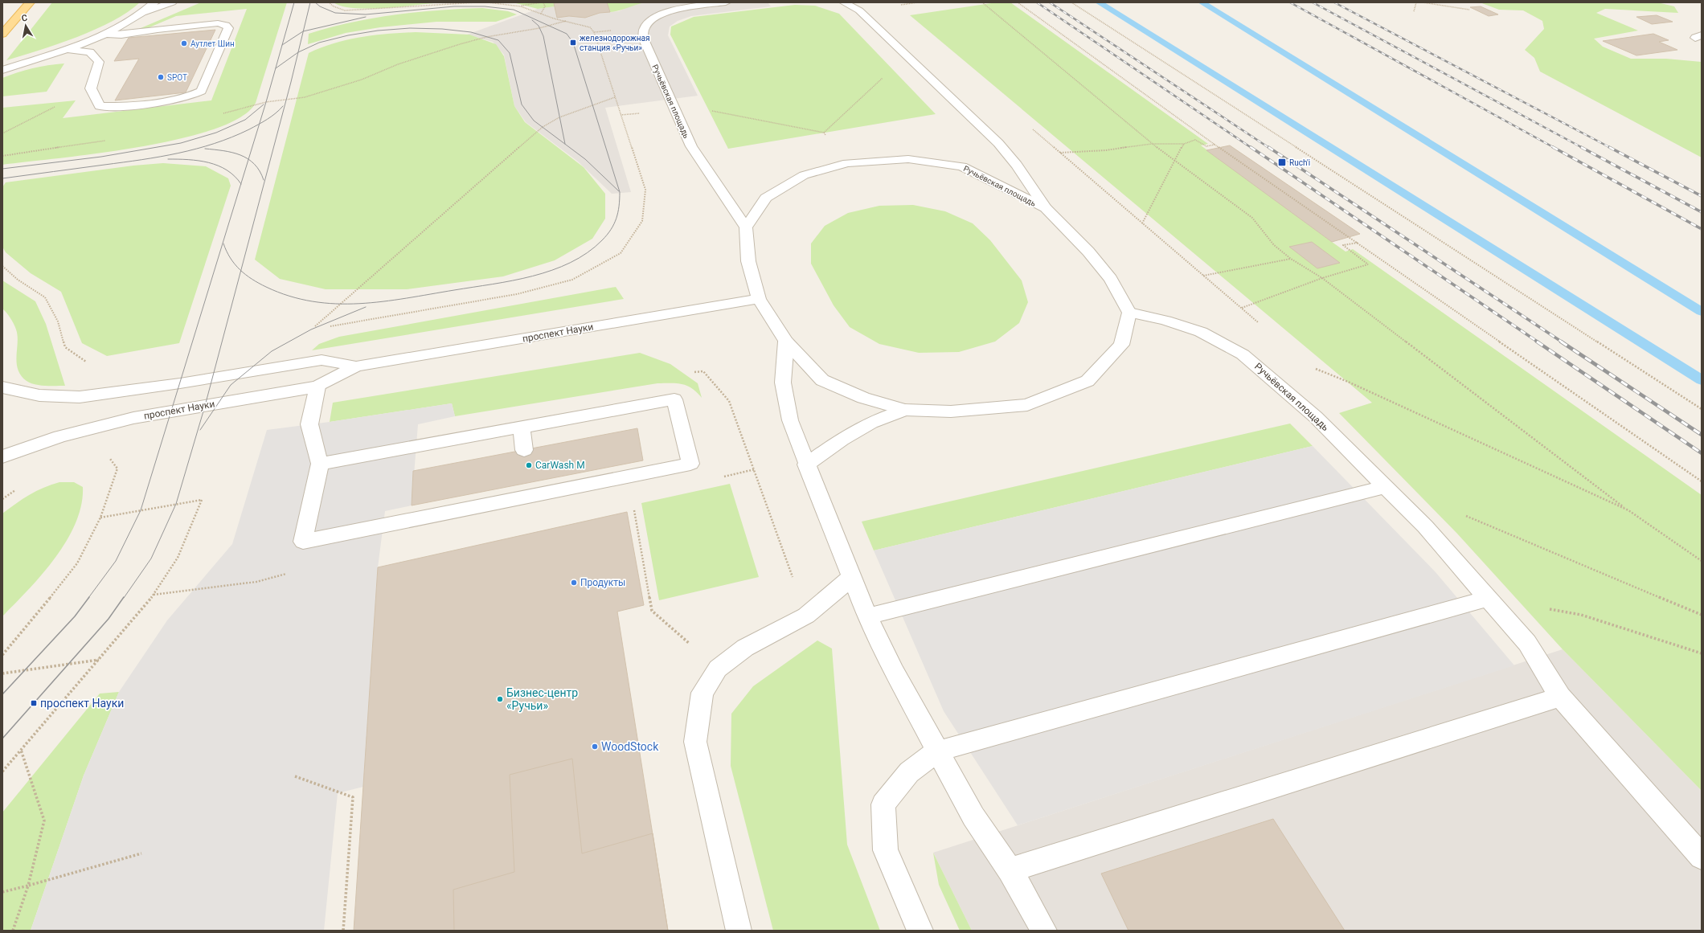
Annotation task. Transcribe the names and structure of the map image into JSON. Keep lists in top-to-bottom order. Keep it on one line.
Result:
{"streets":{"street":["Ручьёвская площадь","проспект Науки"]},"crossings":[["Ручьёвская площадь","проспект Науки"]],"places":{"transit":["железнодорожная станция «Ручьи»","Ruch'i","проспект Науки"],"other":["Аутлет Шин","SPOT","CarWash M","Продукты","Бизнес-центр «Ручьи»","WoodStock"]},"north":"top"}
